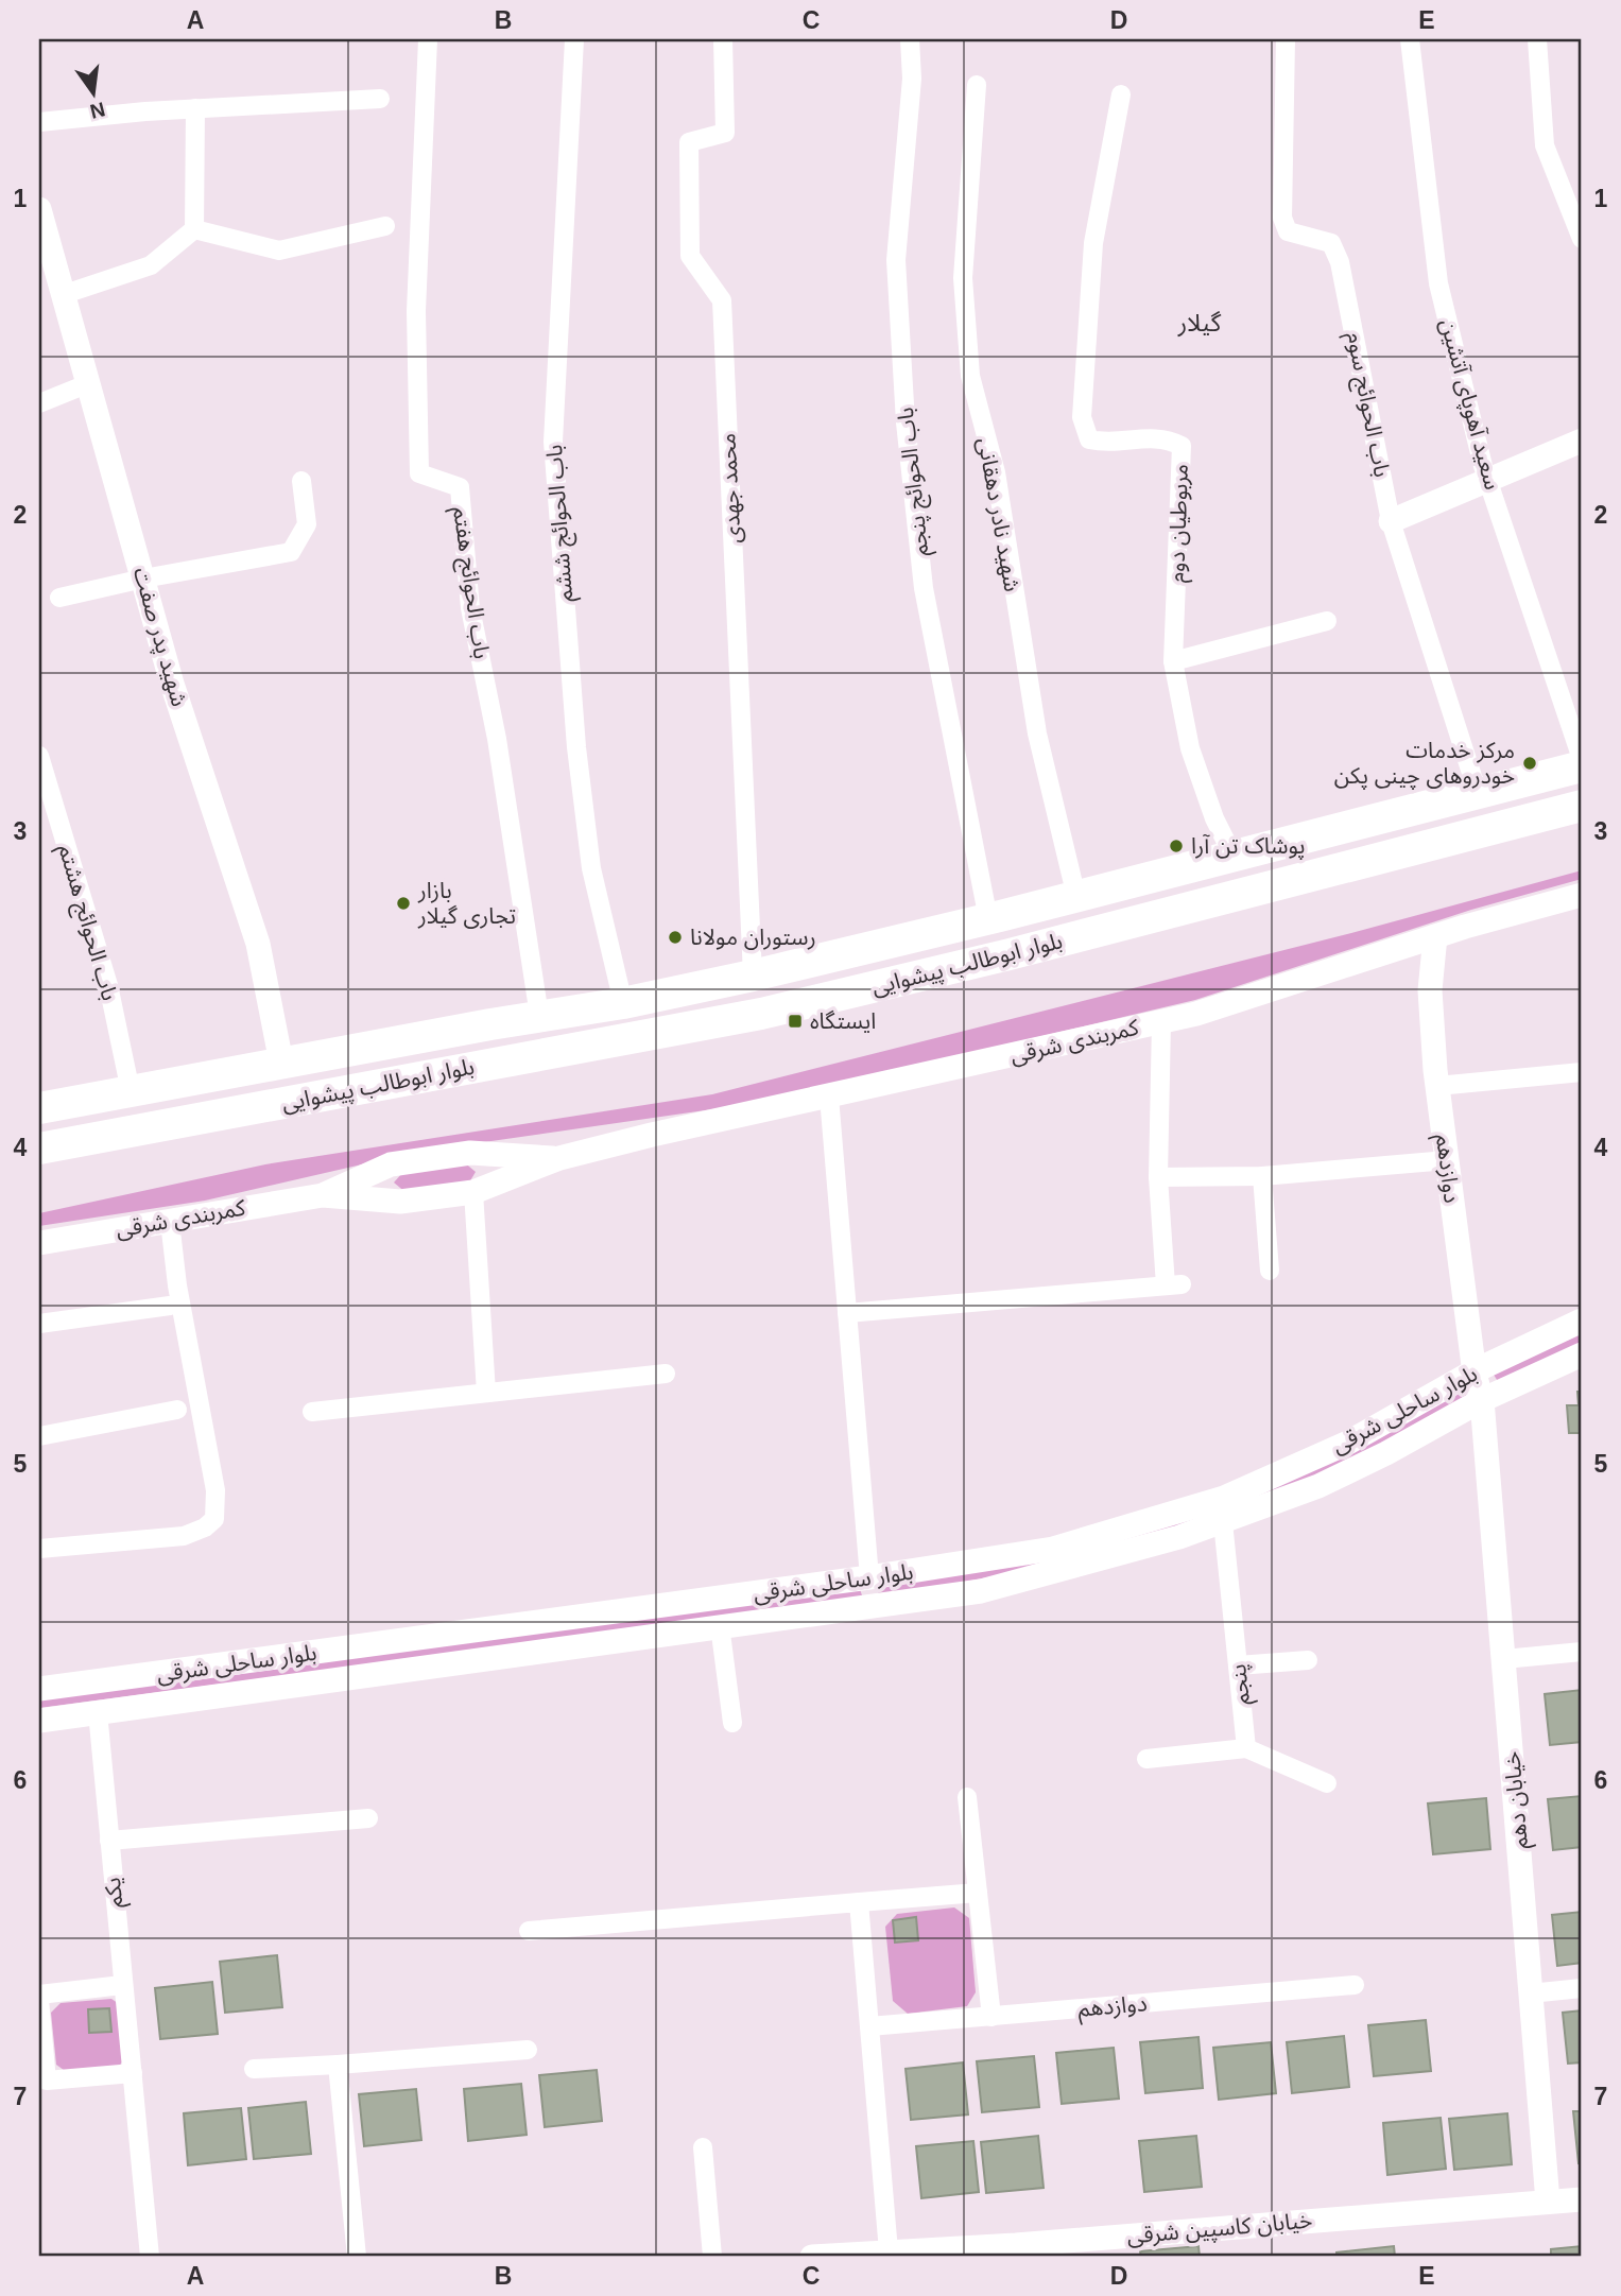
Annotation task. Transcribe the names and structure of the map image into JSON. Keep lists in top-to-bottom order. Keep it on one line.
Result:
{"streets":{"highway":["بلوار ابوطالب پیشوایی"],"street":["باب الحوائج سوم","سعید آهوپای آتشین","باب الحوائج پنجم","محمد جهدی","شهید نادر دهقانی","باب الحوائج ششم","مربوطیان دوم","باب الحوائج هفتم","شهید پدر صفت","باب الحوائج هشتم","کمربندی شرقی","دوازدهم","بلوار ساحلی شرقی","پنجم","خیابان دهم","یکم","خیابان کاسپین شرقی"]},"crossings":[["باب الحوائج سوم","بلوار ابوطالب پیشوایی"],["باب الحوائج پنجم","بلوار ابوطالب پیشوایی"],["محمد جهدی","بلوار ابوطالب پیشوایی"],["شهید نادر دهقانی","بلوار ابوطالب پیشوایی"],["باب الحوائج ششم","بلوار ابوطالب پیشوایی"],["مربوطیان دوم","بلوار ابوطالب پیشوایی"],["باب الحوائج هفتم","بلوار ابوطالب پیشوایی"],["شهید پدر صفت","بلوار ابوطالب پیشوایی"],["باب الحوائج هشتم","بلوار ابوطالب پیشوایی"],["کمربندی شرقی","دوازدهم"],["دوازدهم","بلوار ساحلی شرقی"],["دوازدهم","خیابان دهم"],["بلوار ساحلی شرقی","پنجم"],["بلوار ساحلی شرقی","خیابان دهم"],["بلوار ساحلی شرقی","یکم"],["خیابان دهم","خیابان کاسپین شرقی"]],"districts":["گیلار"],"places":{"other":["مرکز خدمات خودروهای چینی پکن","پوشاک تن آرا","بازار تجاری گیلار","رستوران مولانا"],"transit":["ایستگاه"]},"north":"bottom","grid":{"columns":["A","B","C","D","E"],"rows":["1","2","3","4","5","6","7"]}}
